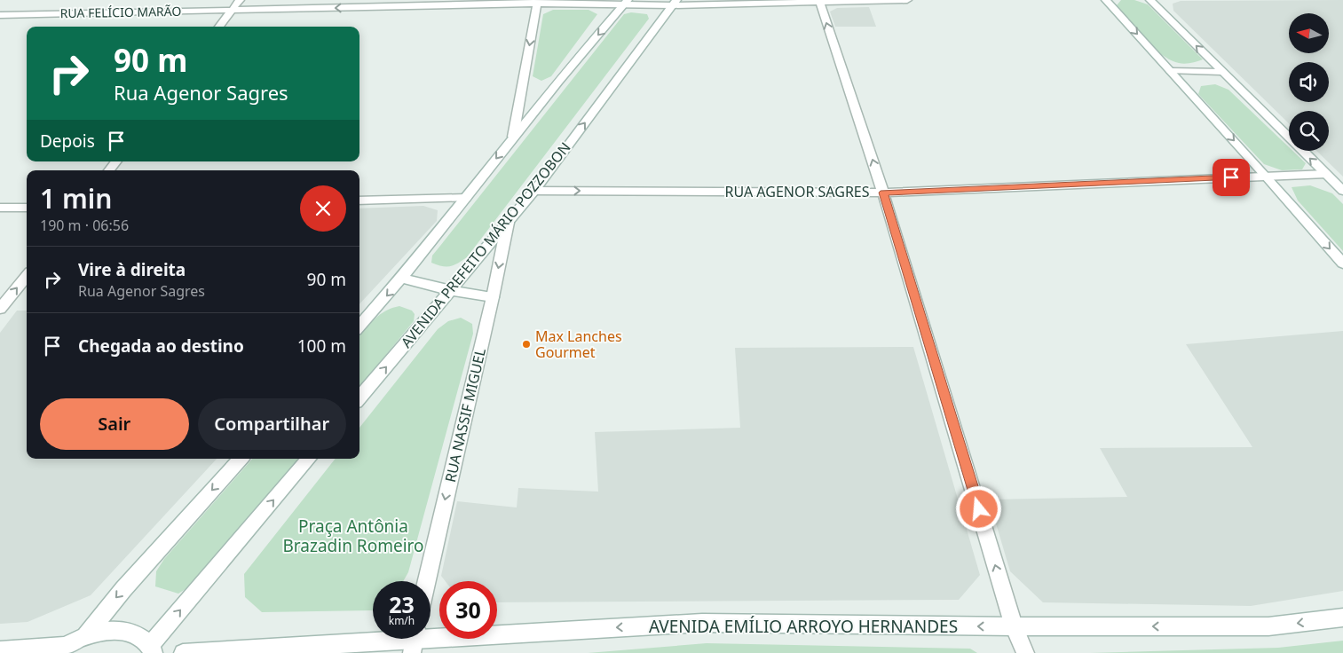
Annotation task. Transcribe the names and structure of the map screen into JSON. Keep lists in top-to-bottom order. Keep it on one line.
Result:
{"streets":{"street":["RUA FELÍCIO MARÃO","RUA AGENOR SAGRES","AVENIDA PREFEITO MÁRIO POZZOBON","RUA NASSIF MIGUEL","AVENIDA EMÍLIO ARROYO HERNANDES"]},"crossings":[["RUA FELÍCIO MARÃO","AVENIDA PREFEITO MÁRIO POZZOBON"],["RUA AGENOR SAGRES","AVENIDA PREFEITO MÁRIO POZZOBON"],["AVENIDA PREFEITO MÁRIO POZZOBON","RUA NASSIF MIGUEL"]],"one_way":["RUA AGENOR SAGRES","RUA NASSIF MIGUEL","AVENIDA EMÍLIO ARROYO HERNANDES"],"parks":["Praça Antônia Brazadin Romeiro"],"places":["Max Lanches Gourmet"],"north":"left","page":{"turn":["90 m","Rua Agenor Sagres"],"then":"Depois","heading":["1 min","190 m · 06:56"],"list":[{"name":"Vire à direita","note":"Rua Agenor Sagres","value":"90 m"},{"name":"Chegada ao destino","value":"100 m"}],"buttons":["Sair","Compartilhar"],"speed":"23 km/h","limit":"30"}}
